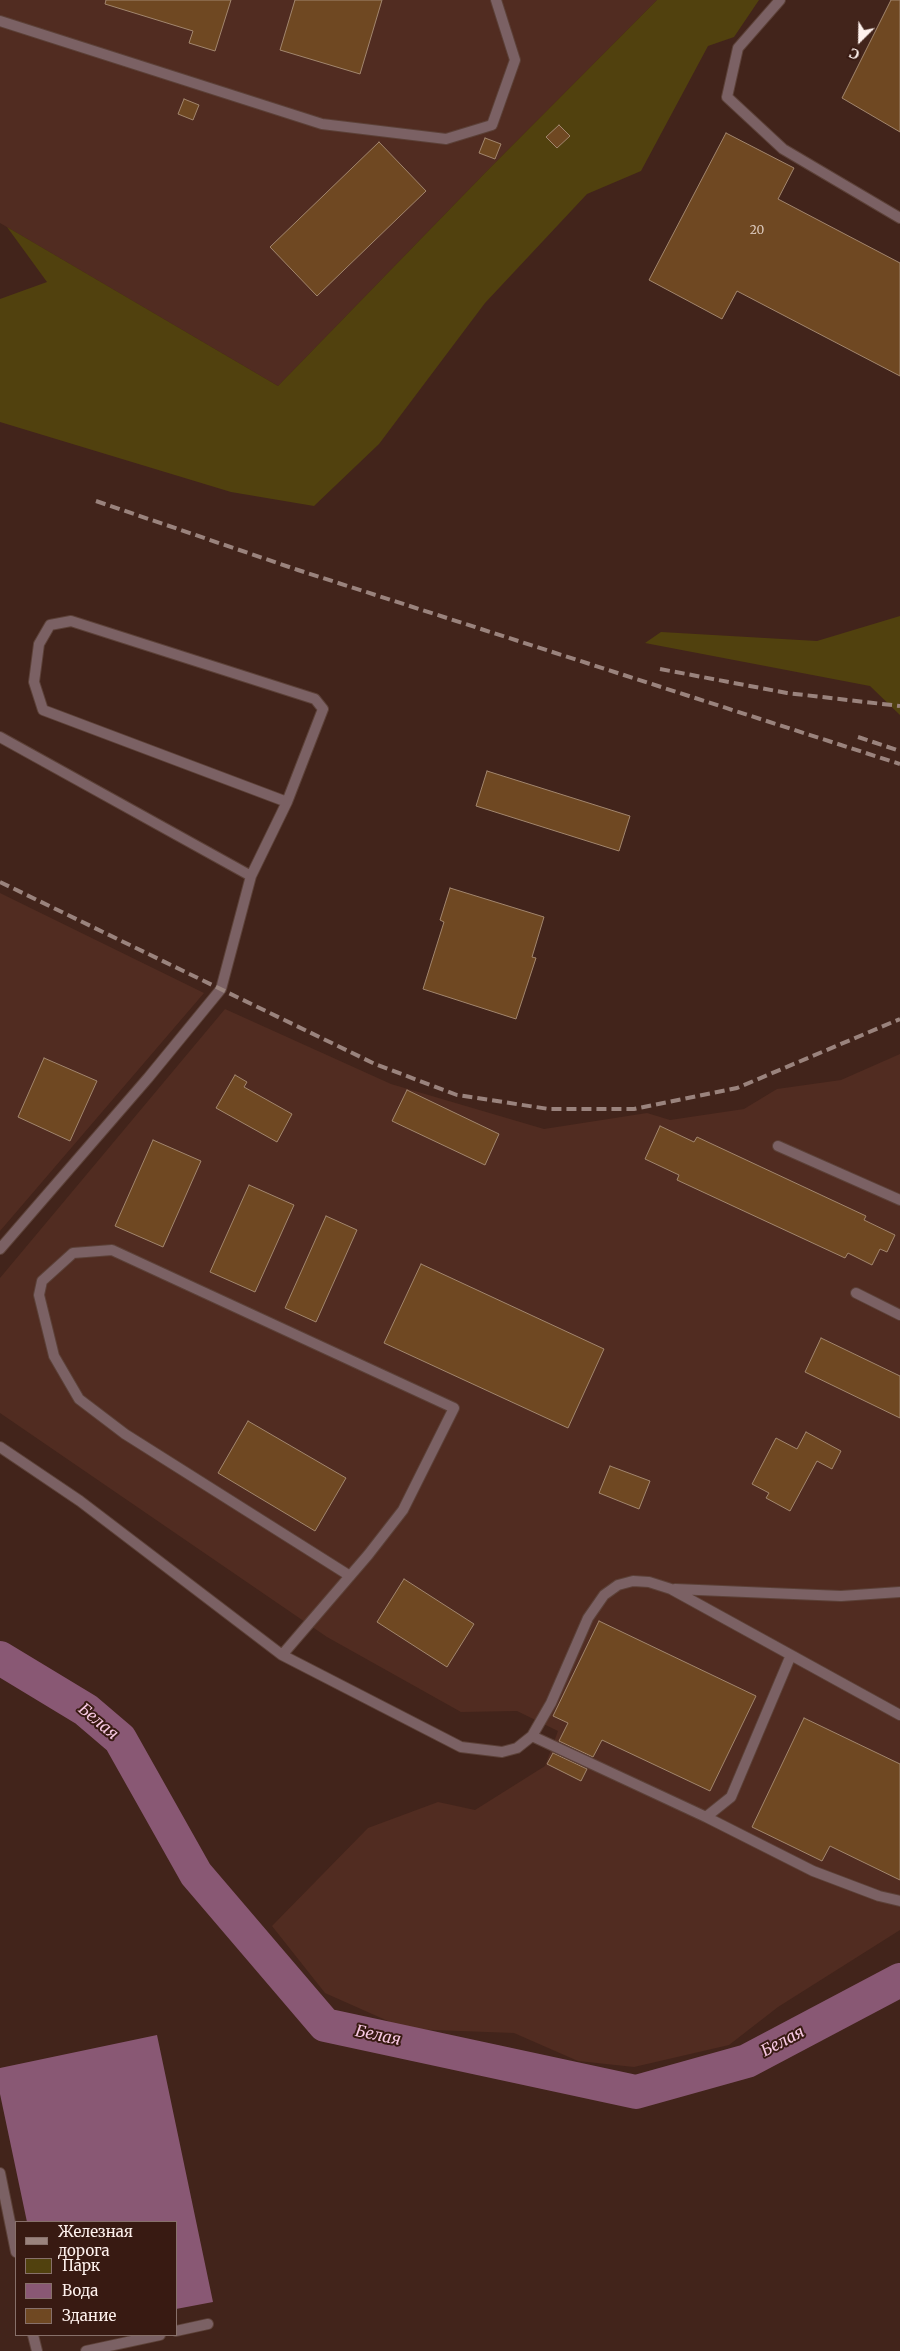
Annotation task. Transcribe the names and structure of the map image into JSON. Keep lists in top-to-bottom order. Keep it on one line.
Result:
{"water":["Белая"],"house_numbers":["20"],"legend":["Железная дорога","Парк","Вода","Здание"],"north":"bottom left"}
